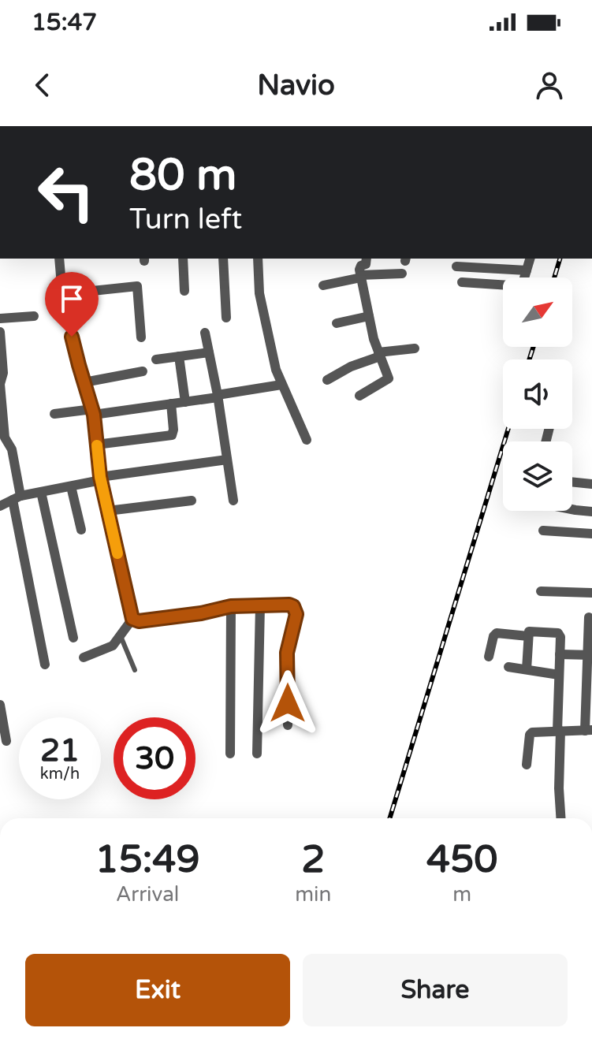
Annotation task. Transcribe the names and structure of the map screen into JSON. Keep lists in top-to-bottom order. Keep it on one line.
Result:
{"north":"top right","page":{"status":"15:47","header":"Navio","turn":["80 m","Turn left"],"speed":"21 km/h","limit":"30","eta":["15:49","Arrival","2","min","450","m"],"buttons":["Exit","Share"]}}
